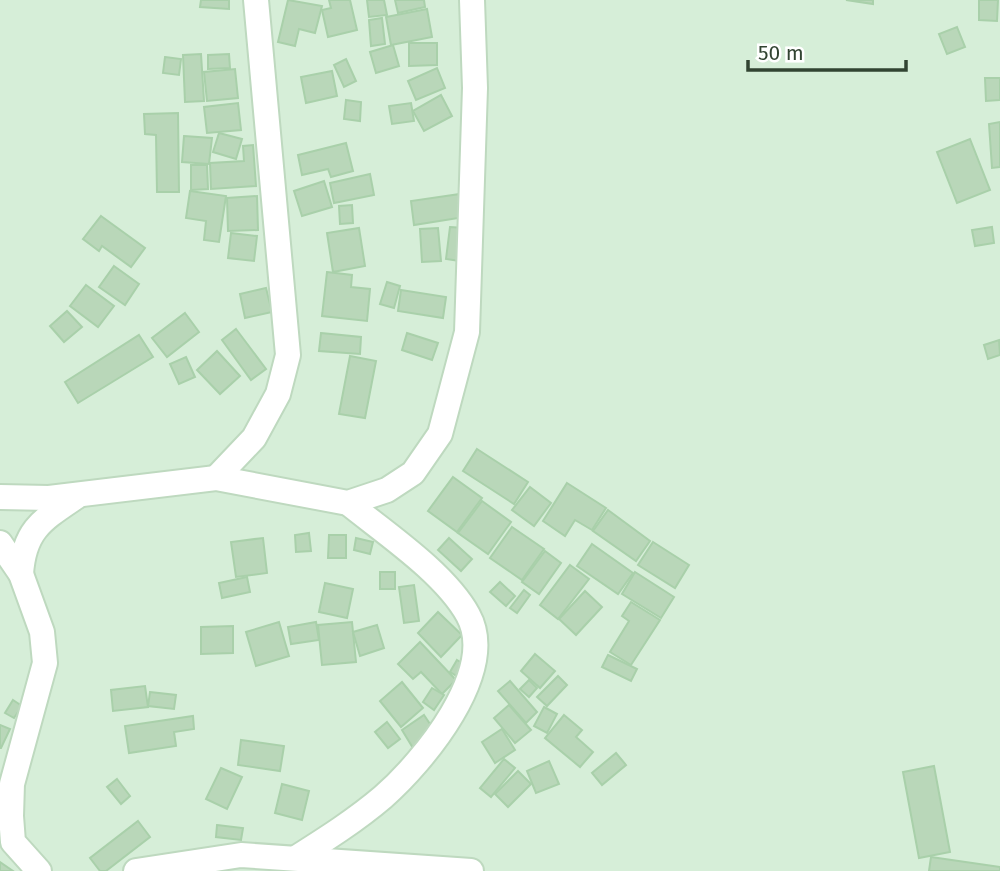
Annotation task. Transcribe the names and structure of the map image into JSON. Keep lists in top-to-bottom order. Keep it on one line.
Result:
{"scale_bar":"50 m"}
